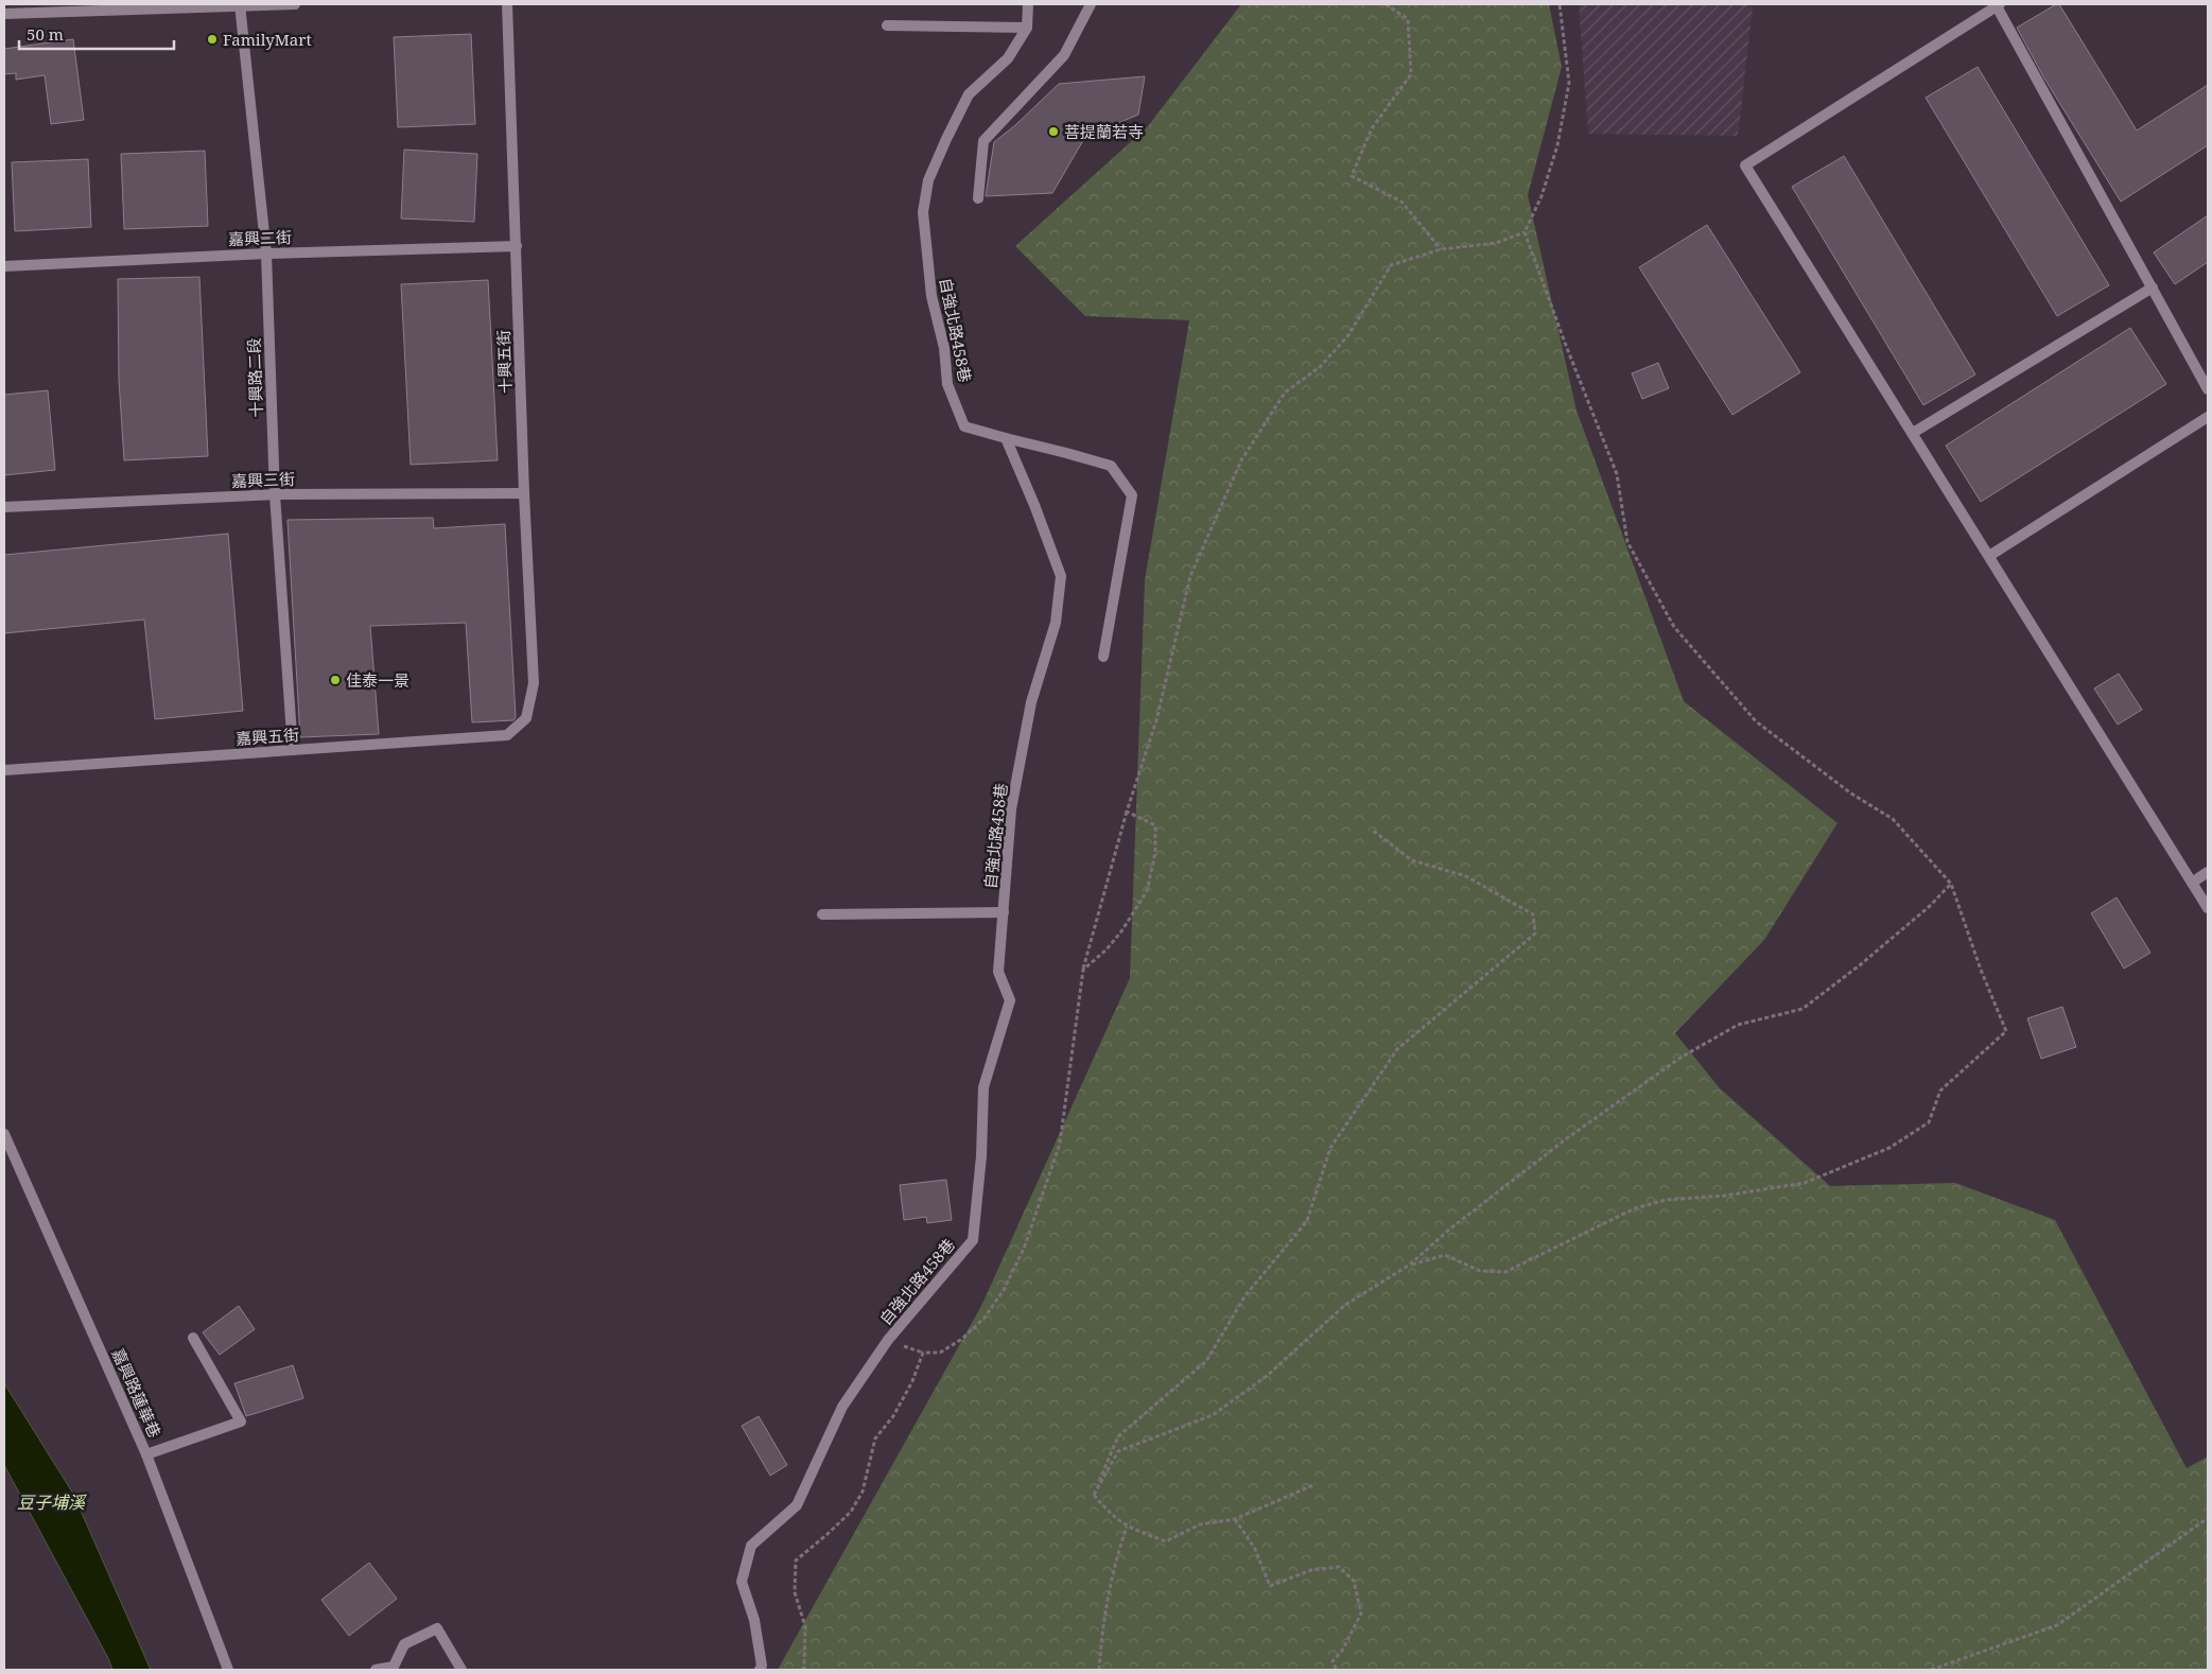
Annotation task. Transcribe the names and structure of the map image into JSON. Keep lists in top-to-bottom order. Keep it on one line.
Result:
{"streets":{"street":["嘉興二街","自強北路458巷","十興五街","十興路二段","嘉興三街","嘉興五街","嘉興路蓮華巷"]},"crossings":[["嘉興二街","十興五街"],["嘉興二街","十興路二段"],["十興五街","嘉興三街"],["十興五街","嘉興五街"],["十興路二段","嘉興三街"],["十興路二段","嘉興五街"]],"water":["豆子埔溪"],"places":["FamilyMart","菩提蘭若寺","佳泰一景"],"scale_bar":"50 m"}
